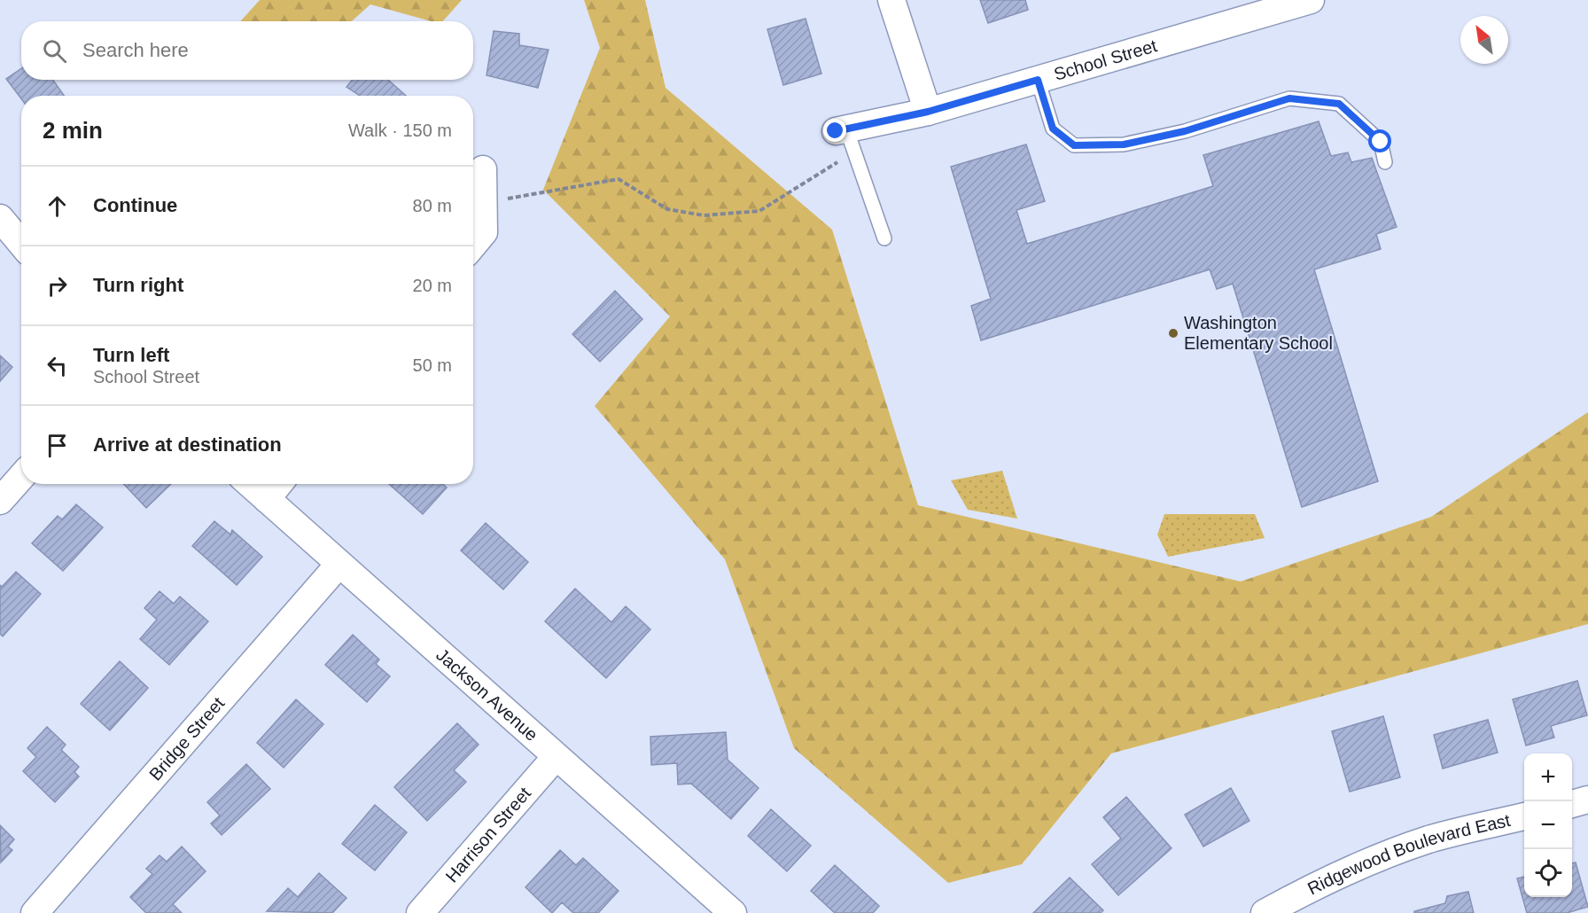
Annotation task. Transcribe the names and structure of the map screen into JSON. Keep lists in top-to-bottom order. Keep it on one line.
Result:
{"streets":{"street":["School Street","Jackson Avenue","Bridge Street","Harrison Street","Ridgewood Boulevard East"]},"crossings":[["Jackson Avenue","Bridge Street"],["Jackson Avenue","Harrison Street"]],"places":["Washington Elementary School"],"north":"top left","page":{"search":"Search here","heading":["2 min","Walk · 150 m"],"list":[["Continue","80 m"],["Turn right","20 m"],["Turn left","School Street","50 m"],"Arrive at destination"],"map_buttons":["+","−"]}}
